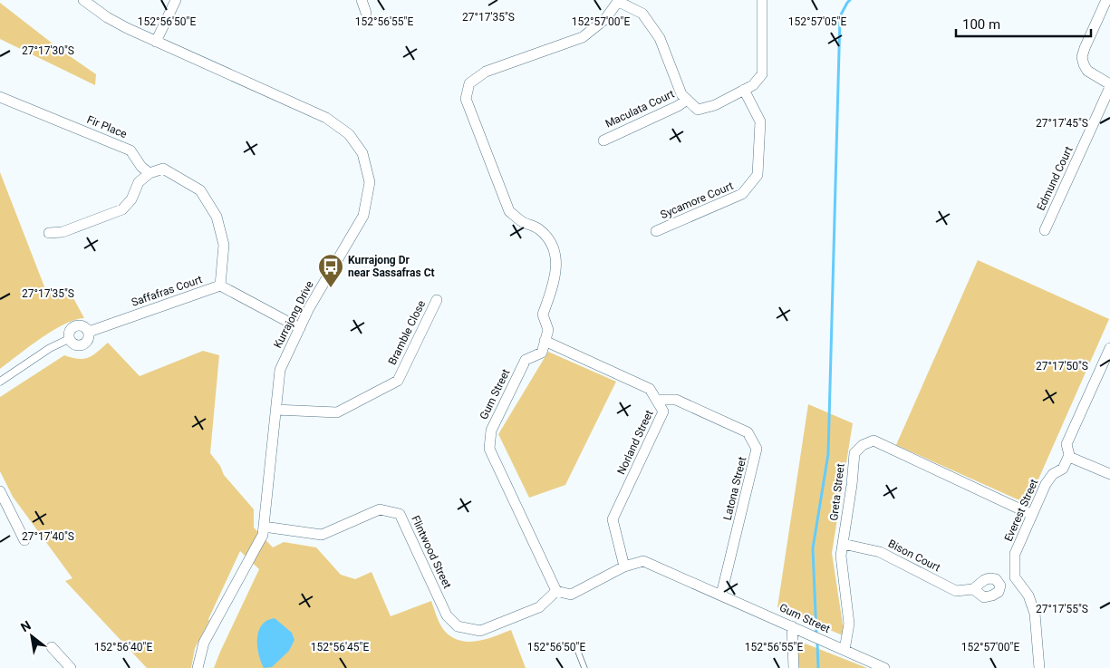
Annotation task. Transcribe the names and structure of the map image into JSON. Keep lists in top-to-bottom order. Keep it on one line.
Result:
{"streets":{"street":["Maculata Court","Fir Place","Edmund Court","Sycamore Court","Saffafras Court","Kurrajong Drive","Bramble Close","Gum Street","Norland Street","Latona Street","Greta Street","Everest Street","Flintwood Street","Bison Court"]},"crossings":[["Saffafras Court","Kurrajong Drive"],["Kurrajong Drive","Bramble Close"],["Kurrajong Drive","Flintwood Street"],["Gum Street","Norland Street"],["Gum Street","Latona Street"],["Gum Street","Greta Street"],["Gum Street","Flintwood Street"],["Norland Street","Latona Street"],["Greta Street","Everest Street"],["Greta Street","Bison Court"]],"places":{"bus stop":["Kurrajong Dr near Sassafras Ct"]},"scale_bar":"100 m","north":"top left","coordinates":["27°17'35\"S","152°56'50\"E","152°56'55\"E","152°57'00\"E","152°57'05\"E","27°17'30\"S","27°17'45\"S","27°17'50\"S","27°17'40\"S","27°17'55\"S","152°56'40\"E","152°56'45\"E"]}
